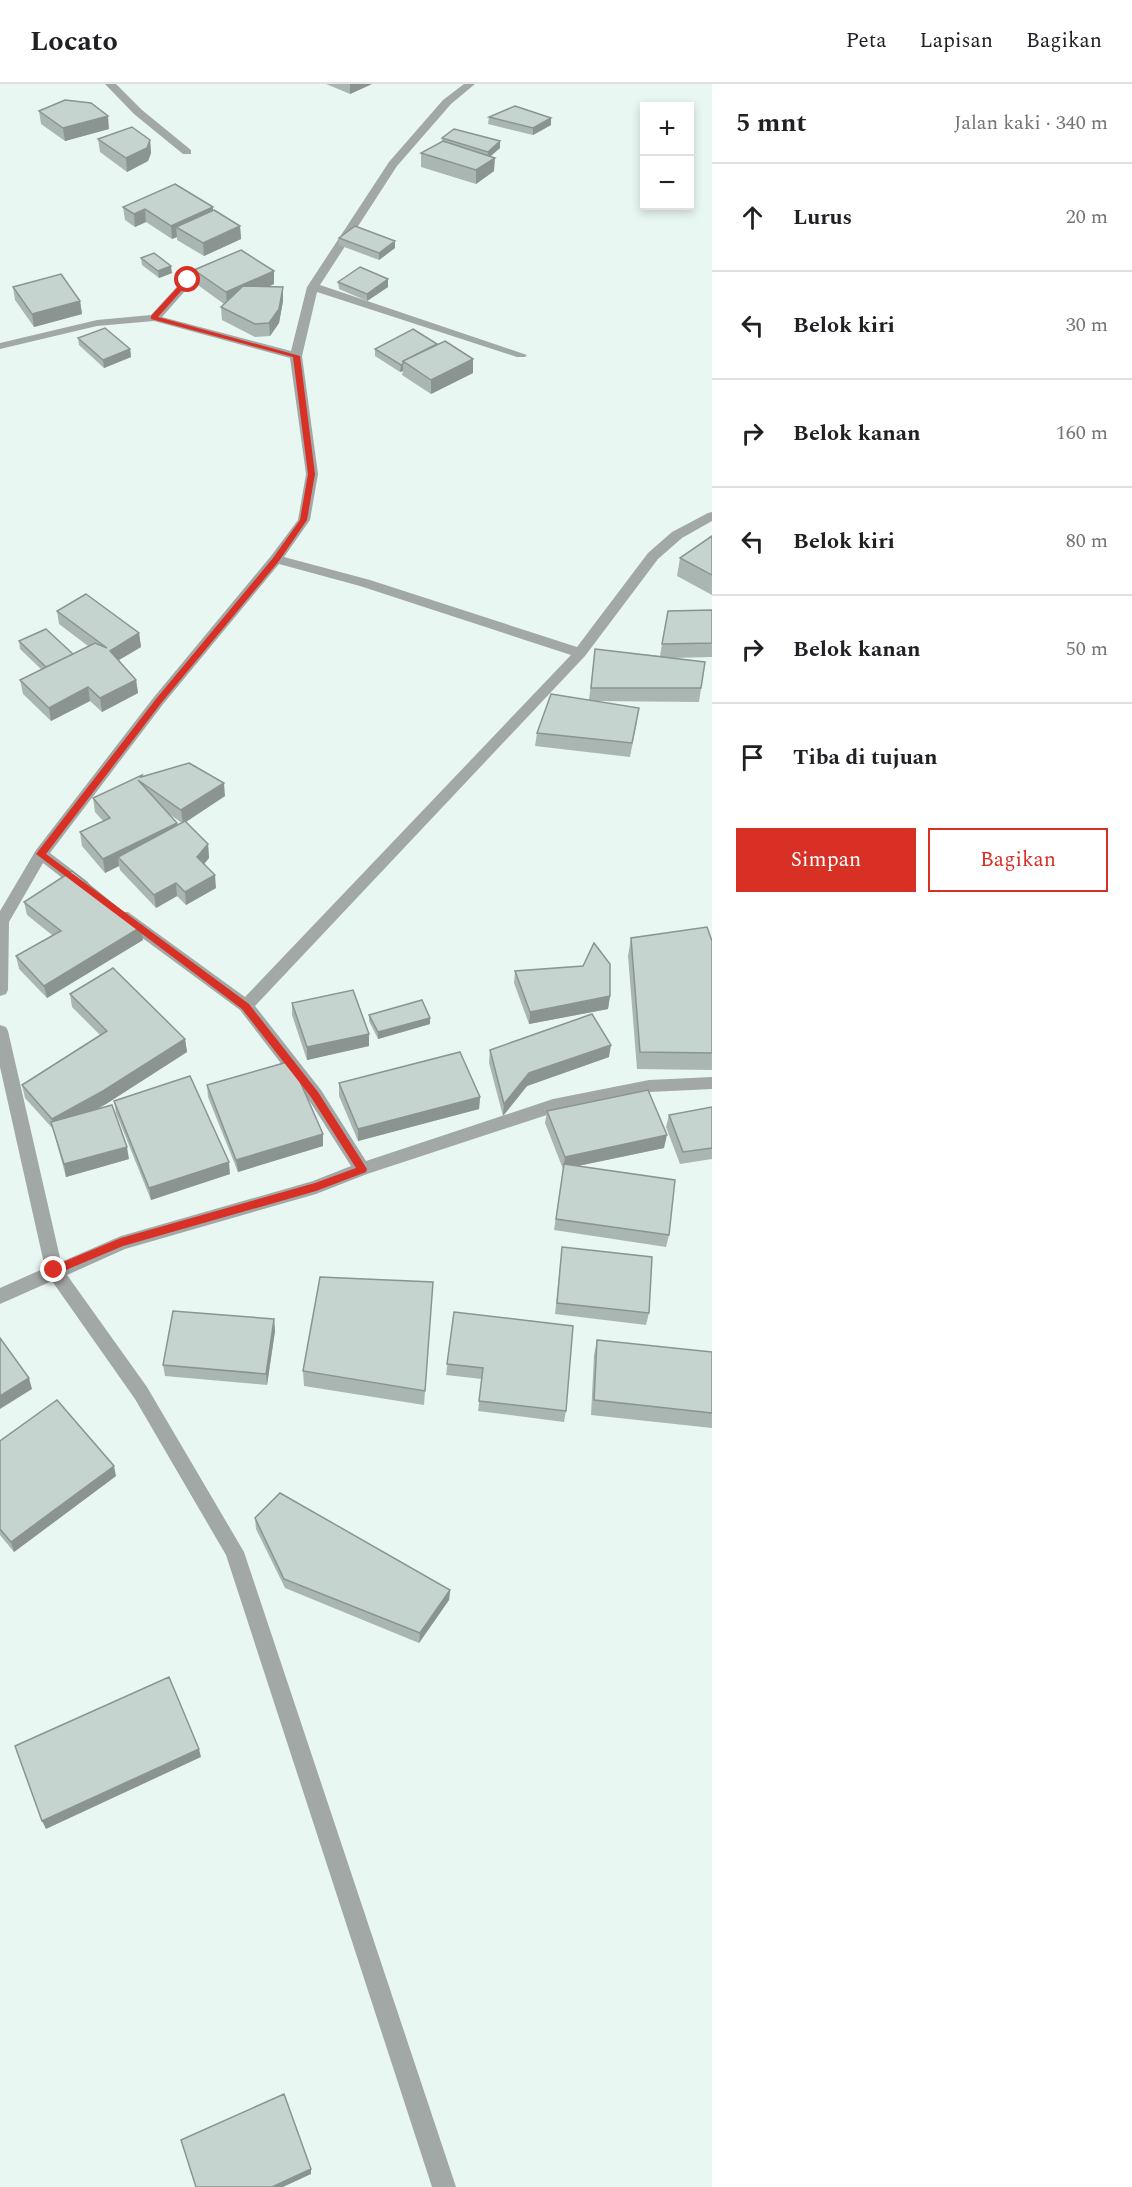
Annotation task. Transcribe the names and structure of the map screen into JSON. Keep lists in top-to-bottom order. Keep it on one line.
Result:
{"page":{"header":"Locato","nav":["Peta","Lapisan","Bagikan"],"heading":["5 mnt","Jalan kaki · 340 m"],"map_buttons":["+","−"],"list":[["Lurus","20 m"],["Belok kiri","30 m"],["Belok kanan","160 m"],["Belok kiri","80 m"],["Belok kanan","50 m"],"Tiba di tujuan"],"buttons":["Simpan","Bagikan"]}}
